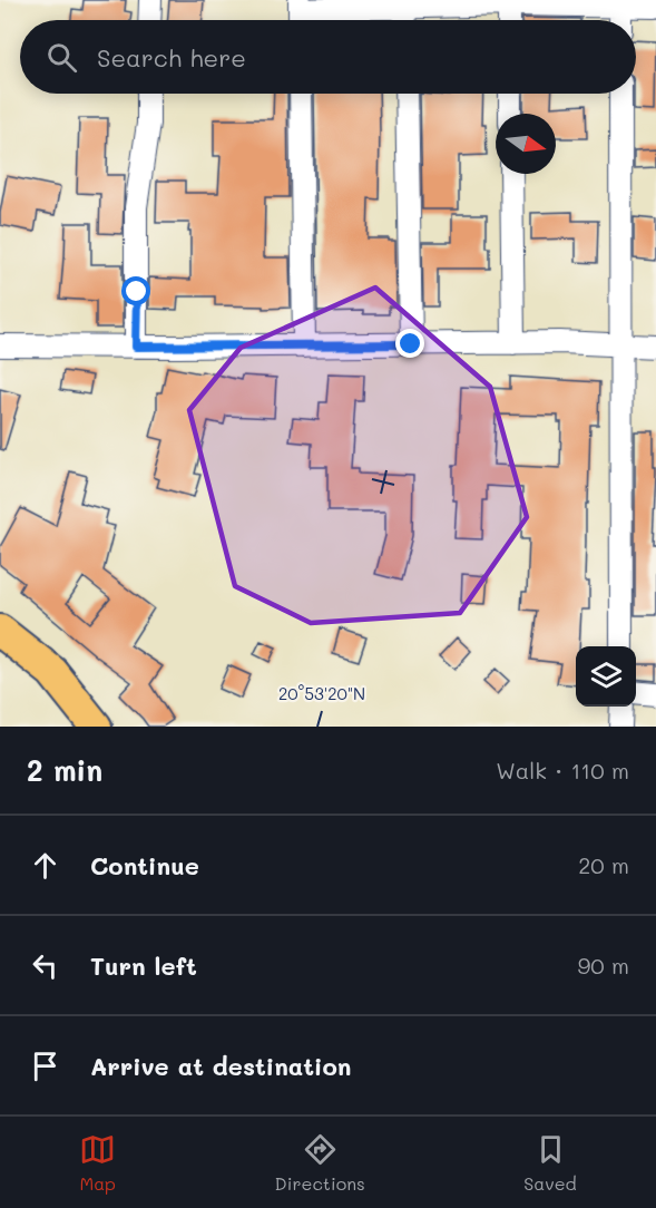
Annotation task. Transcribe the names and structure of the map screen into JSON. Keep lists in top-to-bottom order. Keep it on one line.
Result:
{"north":"right","page":{"search":"Search here","heading":["2 min","Walk · 110 m"],"list":[["Continue","20 m"],["Turn left","90 m"],"Arrive at destination"],"nav":["Map","Directions","Saved"]},"coordinates":["20°53'20\"N"]}
